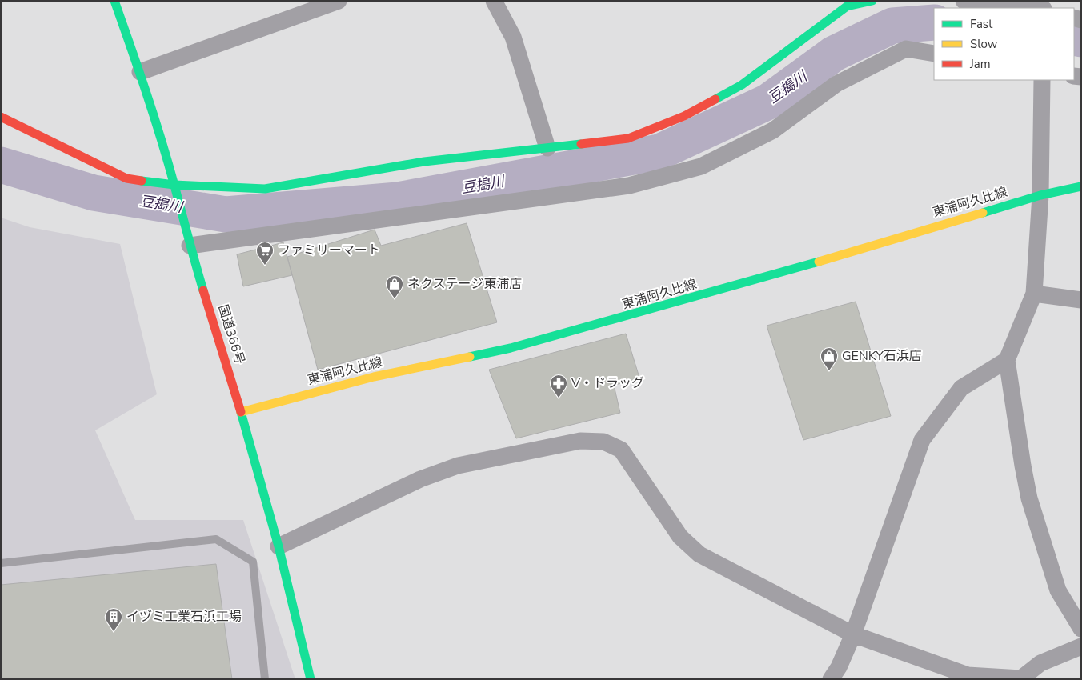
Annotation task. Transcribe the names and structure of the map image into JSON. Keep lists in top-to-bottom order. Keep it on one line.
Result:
{"streets":{"main road":["東浦阿久比線","国道366号"]},"crossings":[["東浦阿久比線","国道366号"]],"water":["豆搗川"],"places":{"supermarket":["ファミリーマート"],"shop":["ネクステージ東浦店","GENKY石浜店"],"pharmacy":["V・ドラッグ"],"building":["イヅミ工業石浜工場"]},"legend":["Fast","Slow","Jam"]}
